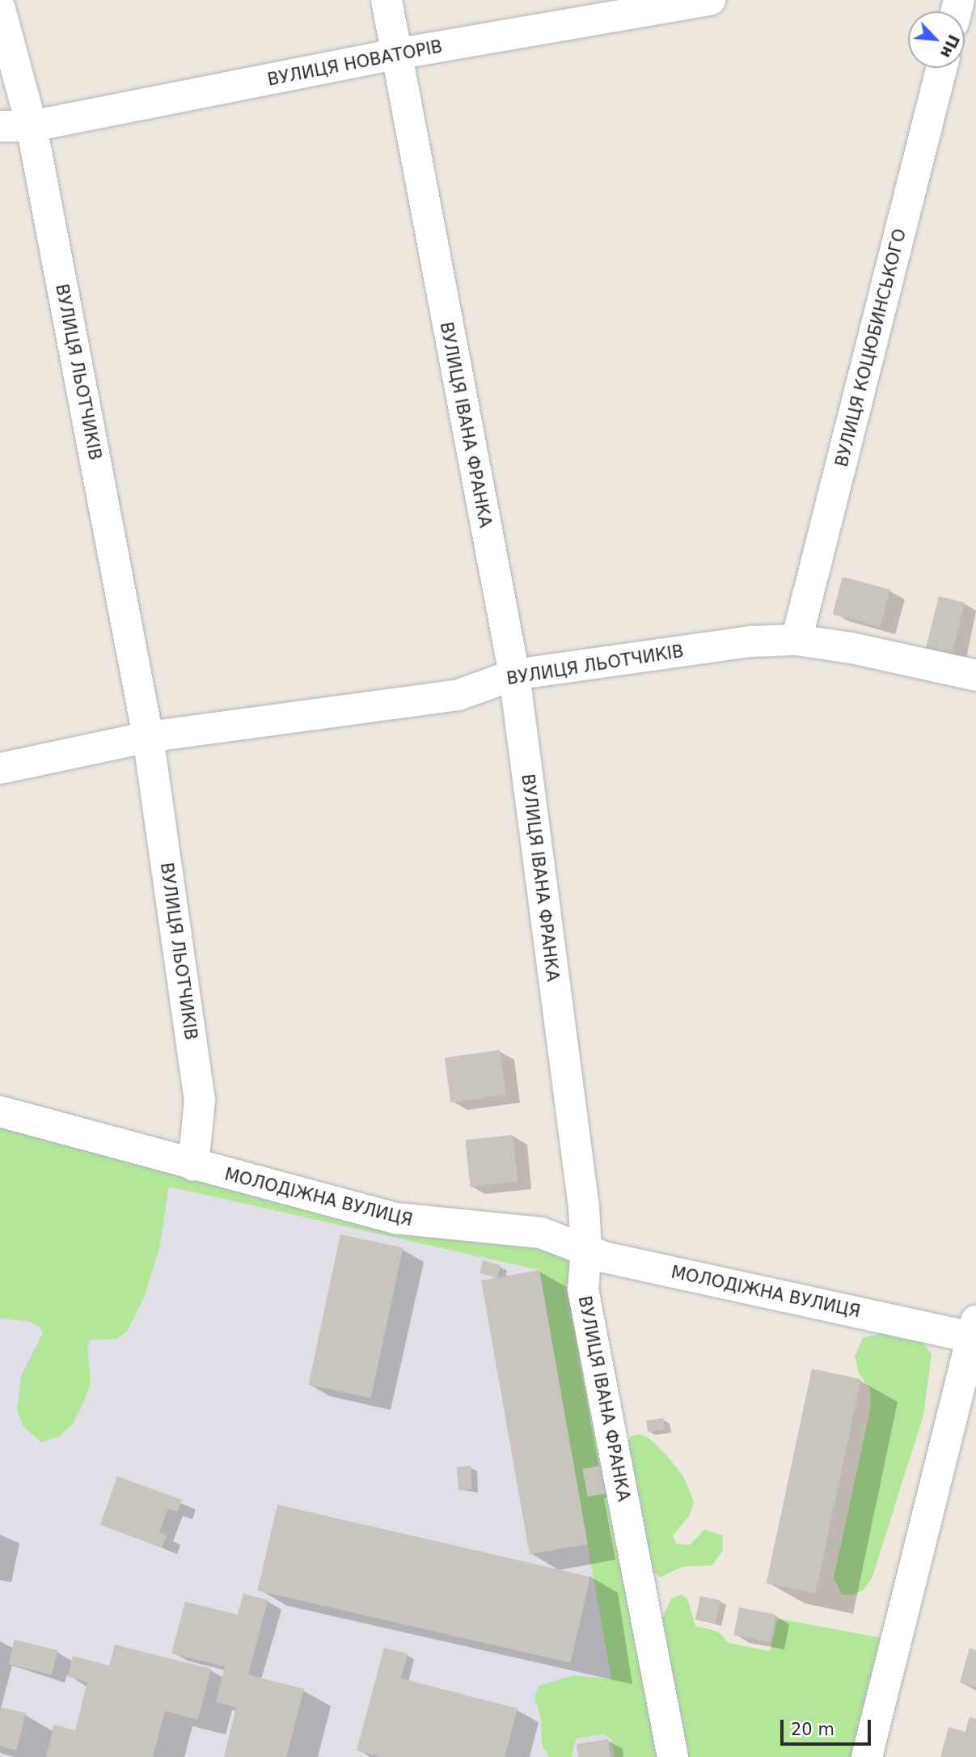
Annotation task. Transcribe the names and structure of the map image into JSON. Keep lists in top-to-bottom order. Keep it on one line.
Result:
{"streets":{"street":["ВУЛИЦЯ НОВАТОРІВ","ВУЛИЦЯ КОЦЮБИНСЬКОГО","ВУЛИЦЯ ЛЬОТЧИКІВ","ВУЛИЦЯ ІВАНА ФРАНКА","МОЛОДІЖНА ВУЛИЦЯ"]},"crossings":[["ВУЛИЦЯ НОВАТОРІВ","ВУЛИЦЯ ЛЬОТЧИКІВ"],["ВУЛИЦЯ НОВАТОРІВ","ВУЛИЦЯ ІВАНА ФРАНКА"],["ВУЛИЦЯ КОЦЮБИНСЬКОГО","ВУЛИЦЯ ЛЬОТЧИКІВ"],["ВУЛИЦЯ ЛЬОТЧИКІВ","ВУЛИЦЯ ІВАНА ФРАНКА"],["ВУЛИЦЯ ЛЬОТЧИКІВ","МОЛОДІЖНА ВУЛИЦЯ"],["ВУЛИЦЯ ІВАНА ФРАНКА","МОЛОДІЖНА ВУЛИЦЯ"]],"scale_bar":"20 m","north":"bottom right"}
